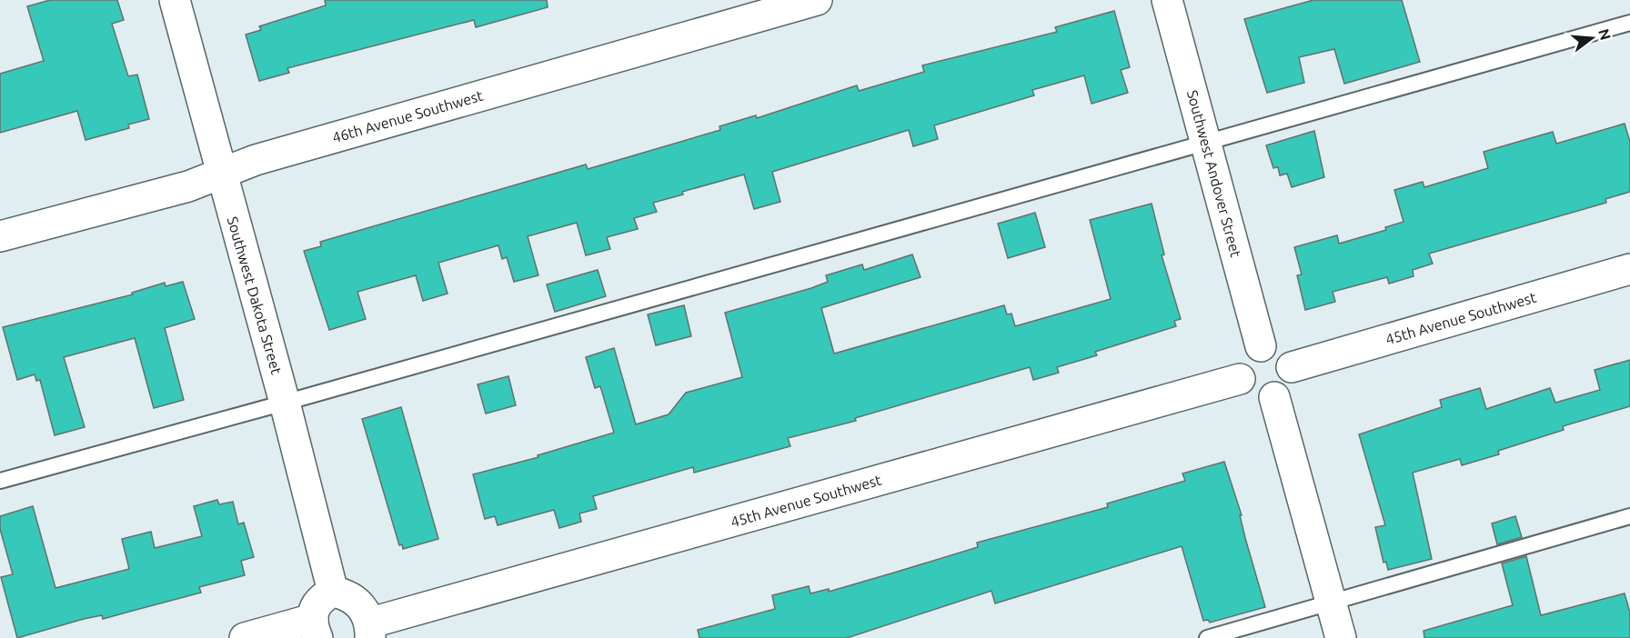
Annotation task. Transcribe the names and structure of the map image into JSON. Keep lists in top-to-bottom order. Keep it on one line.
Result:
{"streets":{"street":["46th Avenue Southwest","Southwest Andover Street","Southwest Dakota Street","45th Avenue Southwest"]},"crossings":[["46th Avenue Southwest","Southwest Dakota Street"],["Southwest Andover Street","45th Avenue Southwest"]],"north":"right"}
